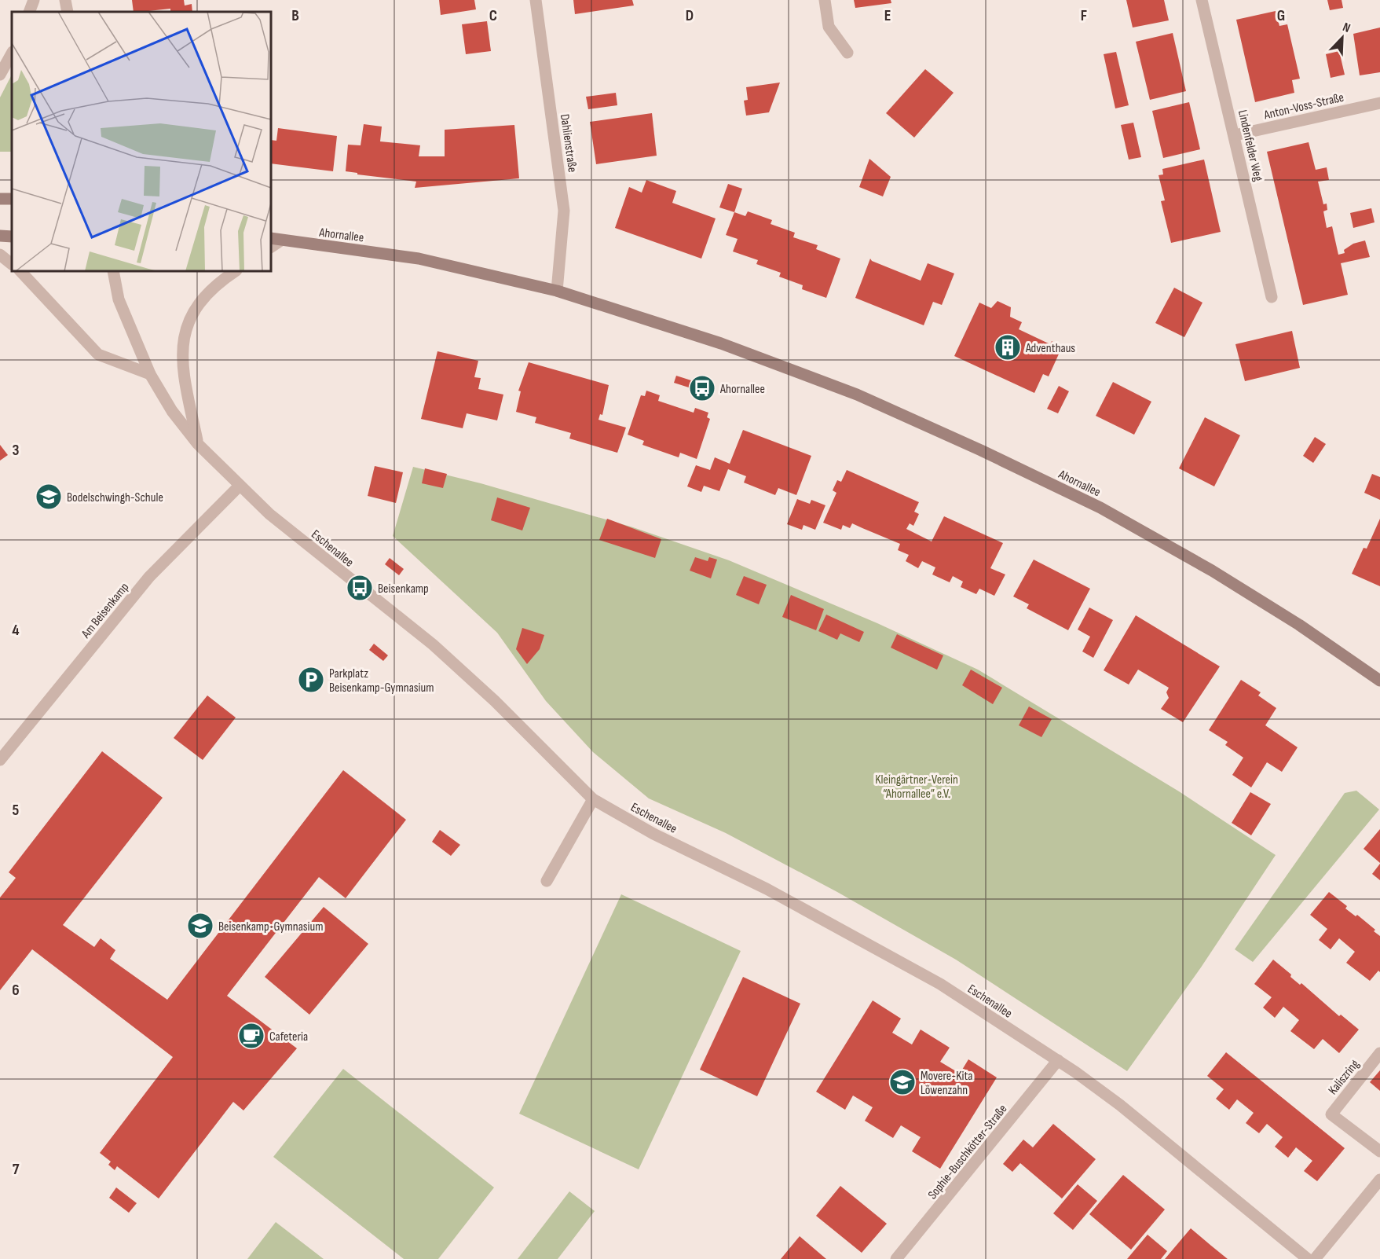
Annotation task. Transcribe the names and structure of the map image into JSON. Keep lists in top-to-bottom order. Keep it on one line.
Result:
{"streets":{"main road":["Ahornallee"],"street":["Anton-Voss-Straße","Dahlienstraße","Lindenfelder Weg","Eschenallee","Am Beisenkamp","Kaliszring","Sophie-Buschkötter-Straße"]},"crossings":[["Anton-Voss-Straße","Lindenfelder Weg"],["Dahlienstraße","Ahornallee"],["Eschenallee","Am Beisenkamp"],["Eschenallee","Sophie-Buschkötter-Straße"]],"parks":["Kleingärtner-Verein “Ahornallee” e.V."],"places":{"building":["Adventhaus"],"bus stop":["Ahornallee","Beisenkamp"],"school or university":["Bodelschwingh-Schule","Beisenkamp-Gymnasium","Movere-Kita Löwenzahn"],"parking":["Parkplatz Beisenkamp-Gymnasium"],"cafe":["Cafeteria"]},"north":"top right","grid":{"columns":["B","C","D","E","F","G"],"rows":["3","4","5","6","7"]}}
